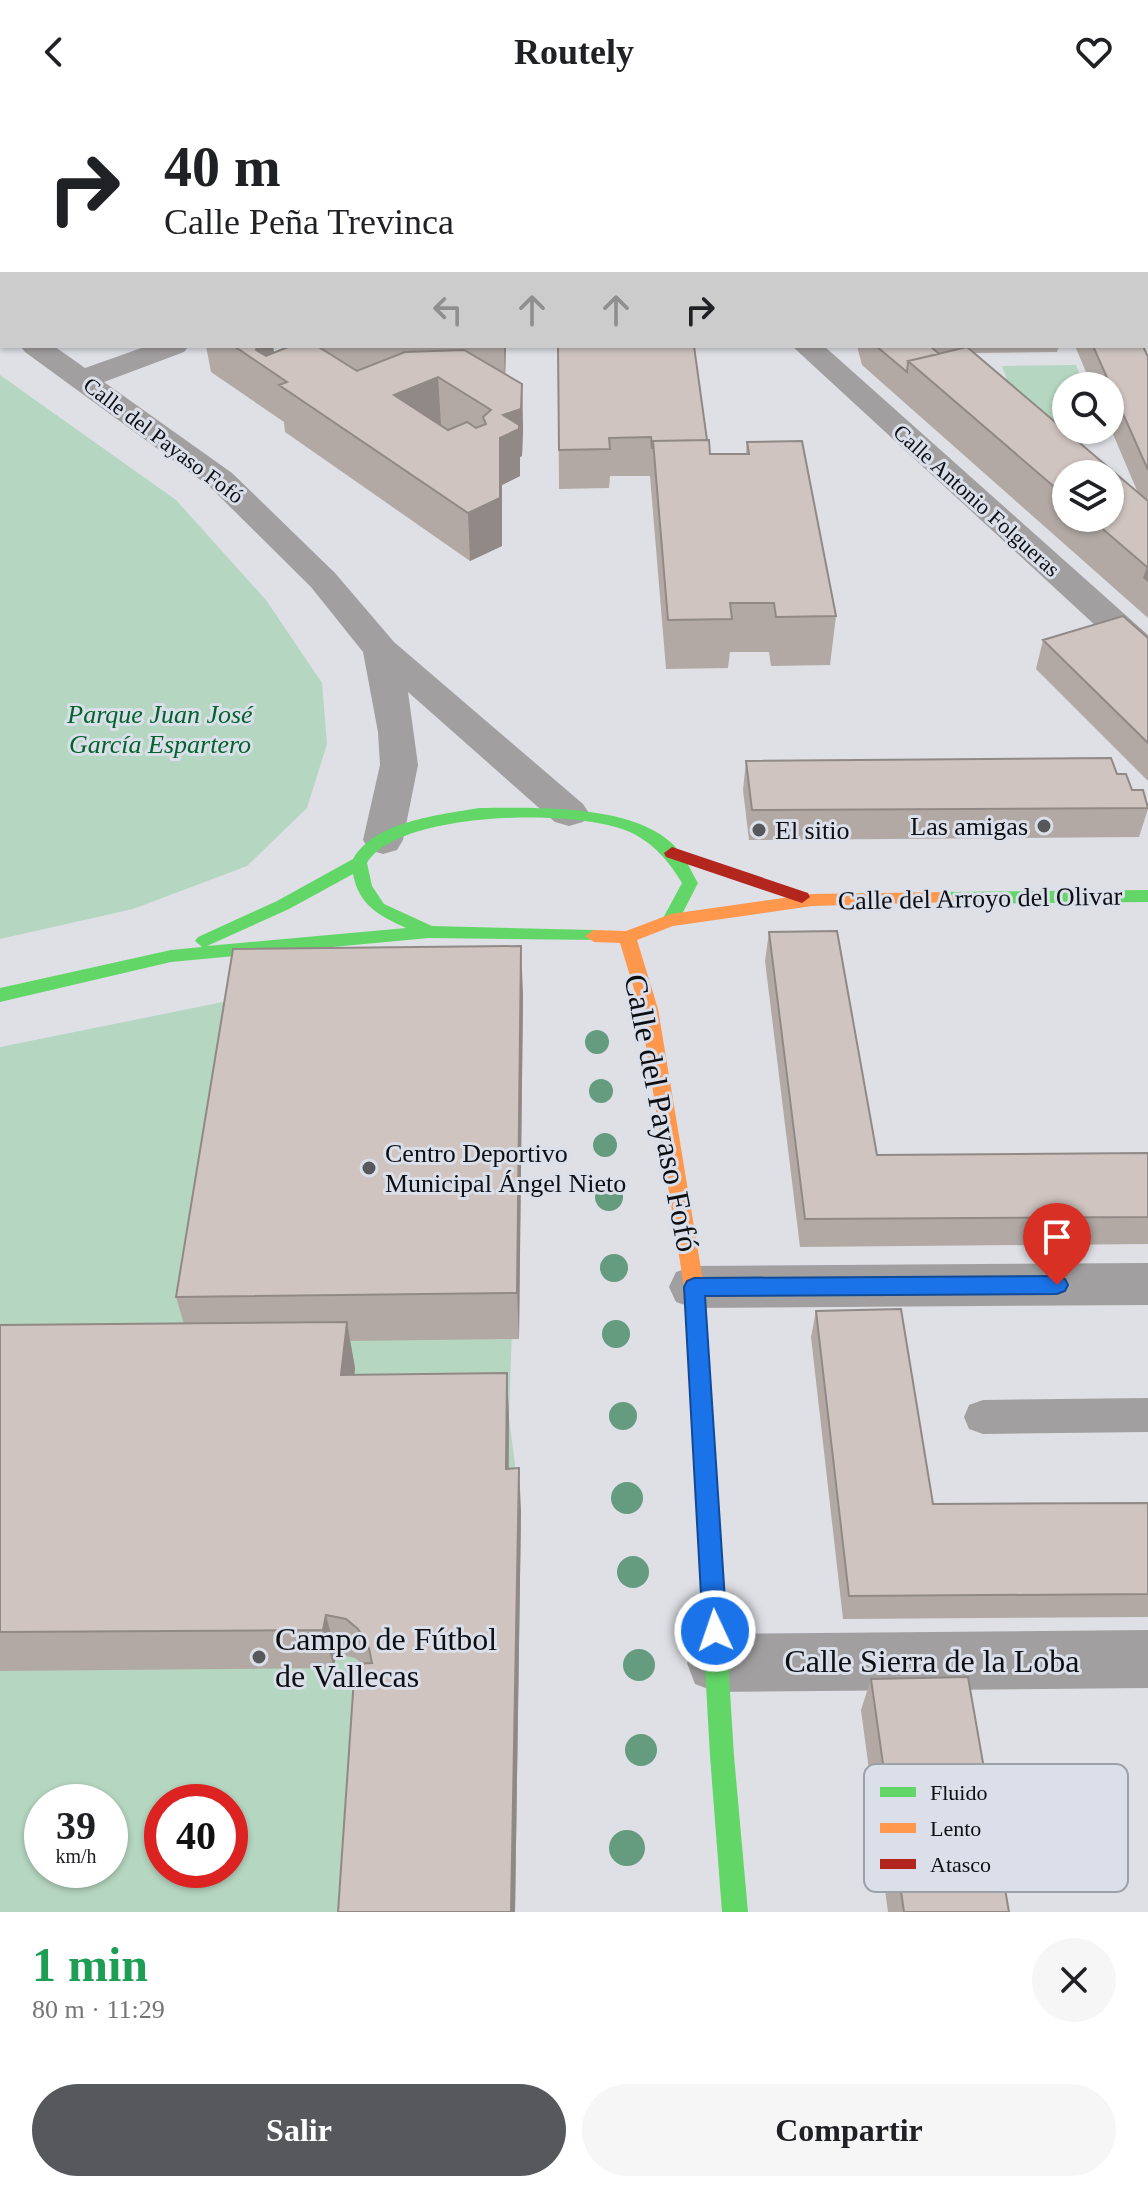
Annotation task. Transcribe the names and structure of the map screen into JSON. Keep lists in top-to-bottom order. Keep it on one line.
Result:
{"streets":{"street":["Calle del Payaso Fofó","Calle Antonio Folgueras","Calle del Arroyo del Olivar","Calle Sierra de la Loba"]},"crossings":[["Calle del Payaso Fofó","Calle del Arroyo del Olivar"],["Calle del Payaso Fofó","Calle Sierra de la Loba"]],"parks":["Parque Juan José García Espartero"],"places":["Las amigas","El sitio","Centro Deportivo Municipal Ángel Nieto","Campo de Fútbol de Vallecas"],"legend":["Fluido","Lento","Atasco"],"page":{"header":"Routely","turn":["40 m","Calle Peña Trevinca"],"speed":"39 km/h","limit":"40","heading":["1 min","80 m · 11:29"],"buttons":["Salir","Compartir"]}}
